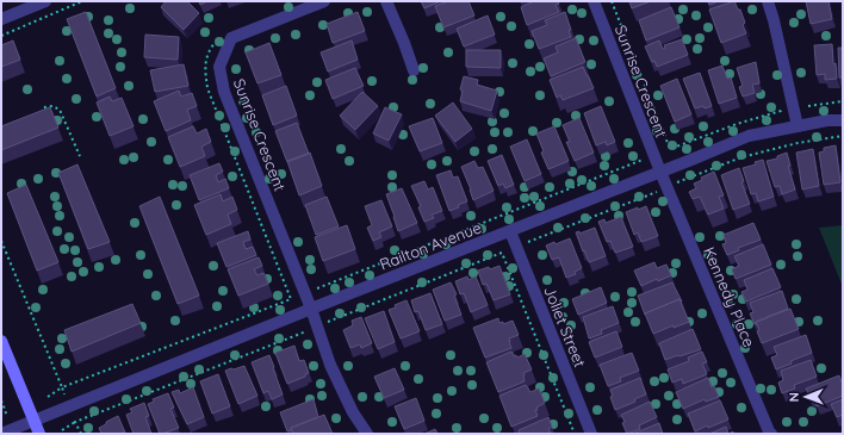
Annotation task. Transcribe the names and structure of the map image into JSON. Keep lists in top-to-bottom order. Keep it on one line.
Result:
{"streets":{"street":["Sunrise Crescent","Railton Avenue","Kennedy Place","Joliet Street"]},"crossings":[["Sunrise Crescent","Railton Avenue"],["Sunrise Crescent","Kennedy Place"],["Railton Avenue","Kennedy Place"],["Railton Avenue","Joliet Street"]],"north":"left"}
